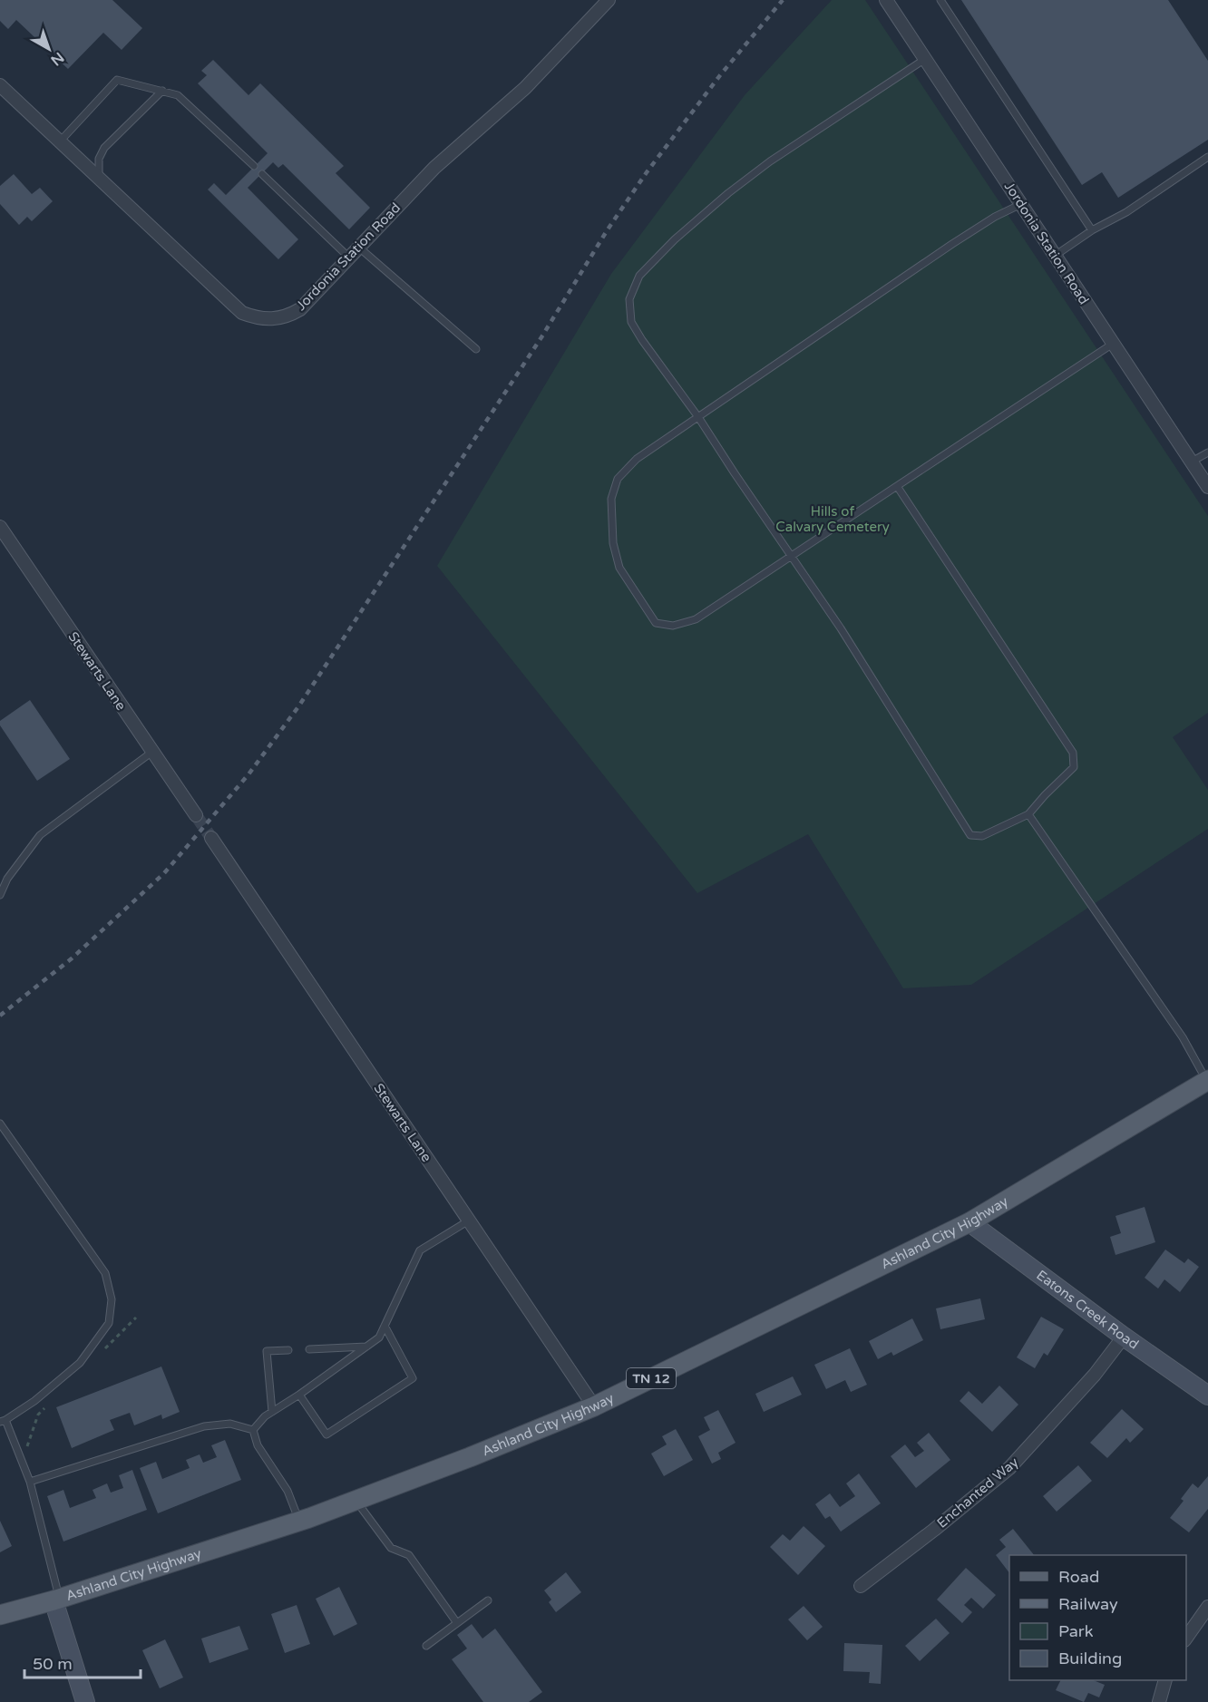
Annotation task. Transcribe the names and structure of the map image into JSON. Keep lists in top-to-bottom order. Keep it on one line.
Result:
{"streets":{"main road":["Ashland City Highway","TN 12"],"street":["Jordonia Station Road","Stewarts Lane","Eatons Creek Road","Enchanted Way"]},"crossings":[["Stewarts Lane","Ashland City Highway"],["Ashland City Highway","Eatons Creek Road"],["Eatons Creek Road","Enchanted Way"]],"parks":["Hills of Calvary Cemetery"],"legend":["Road","Railway","Park","Building"],"scale_bar":"50 m","north":"bottom right"}
